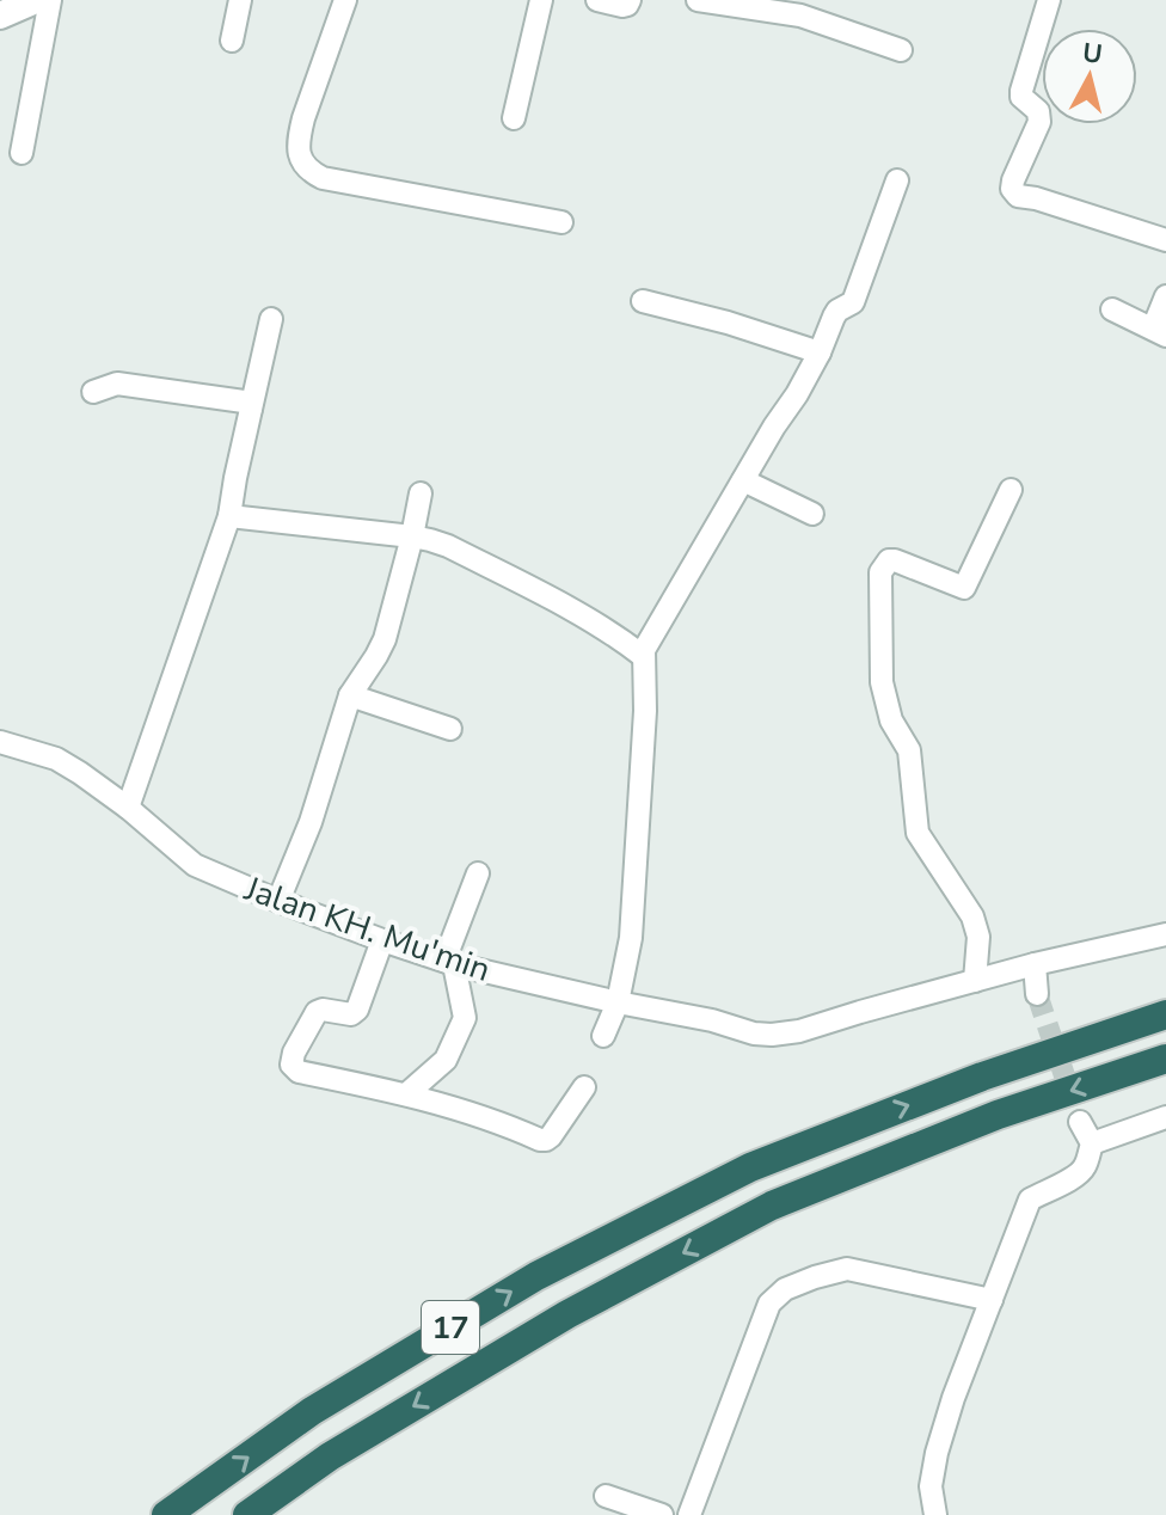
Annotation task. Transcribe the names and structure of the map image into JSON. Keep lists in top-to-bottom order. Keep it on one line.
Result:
{"streets":{"highway":["17"],"street":["Jalan KH. Mu'min"]},"north":"top"}
